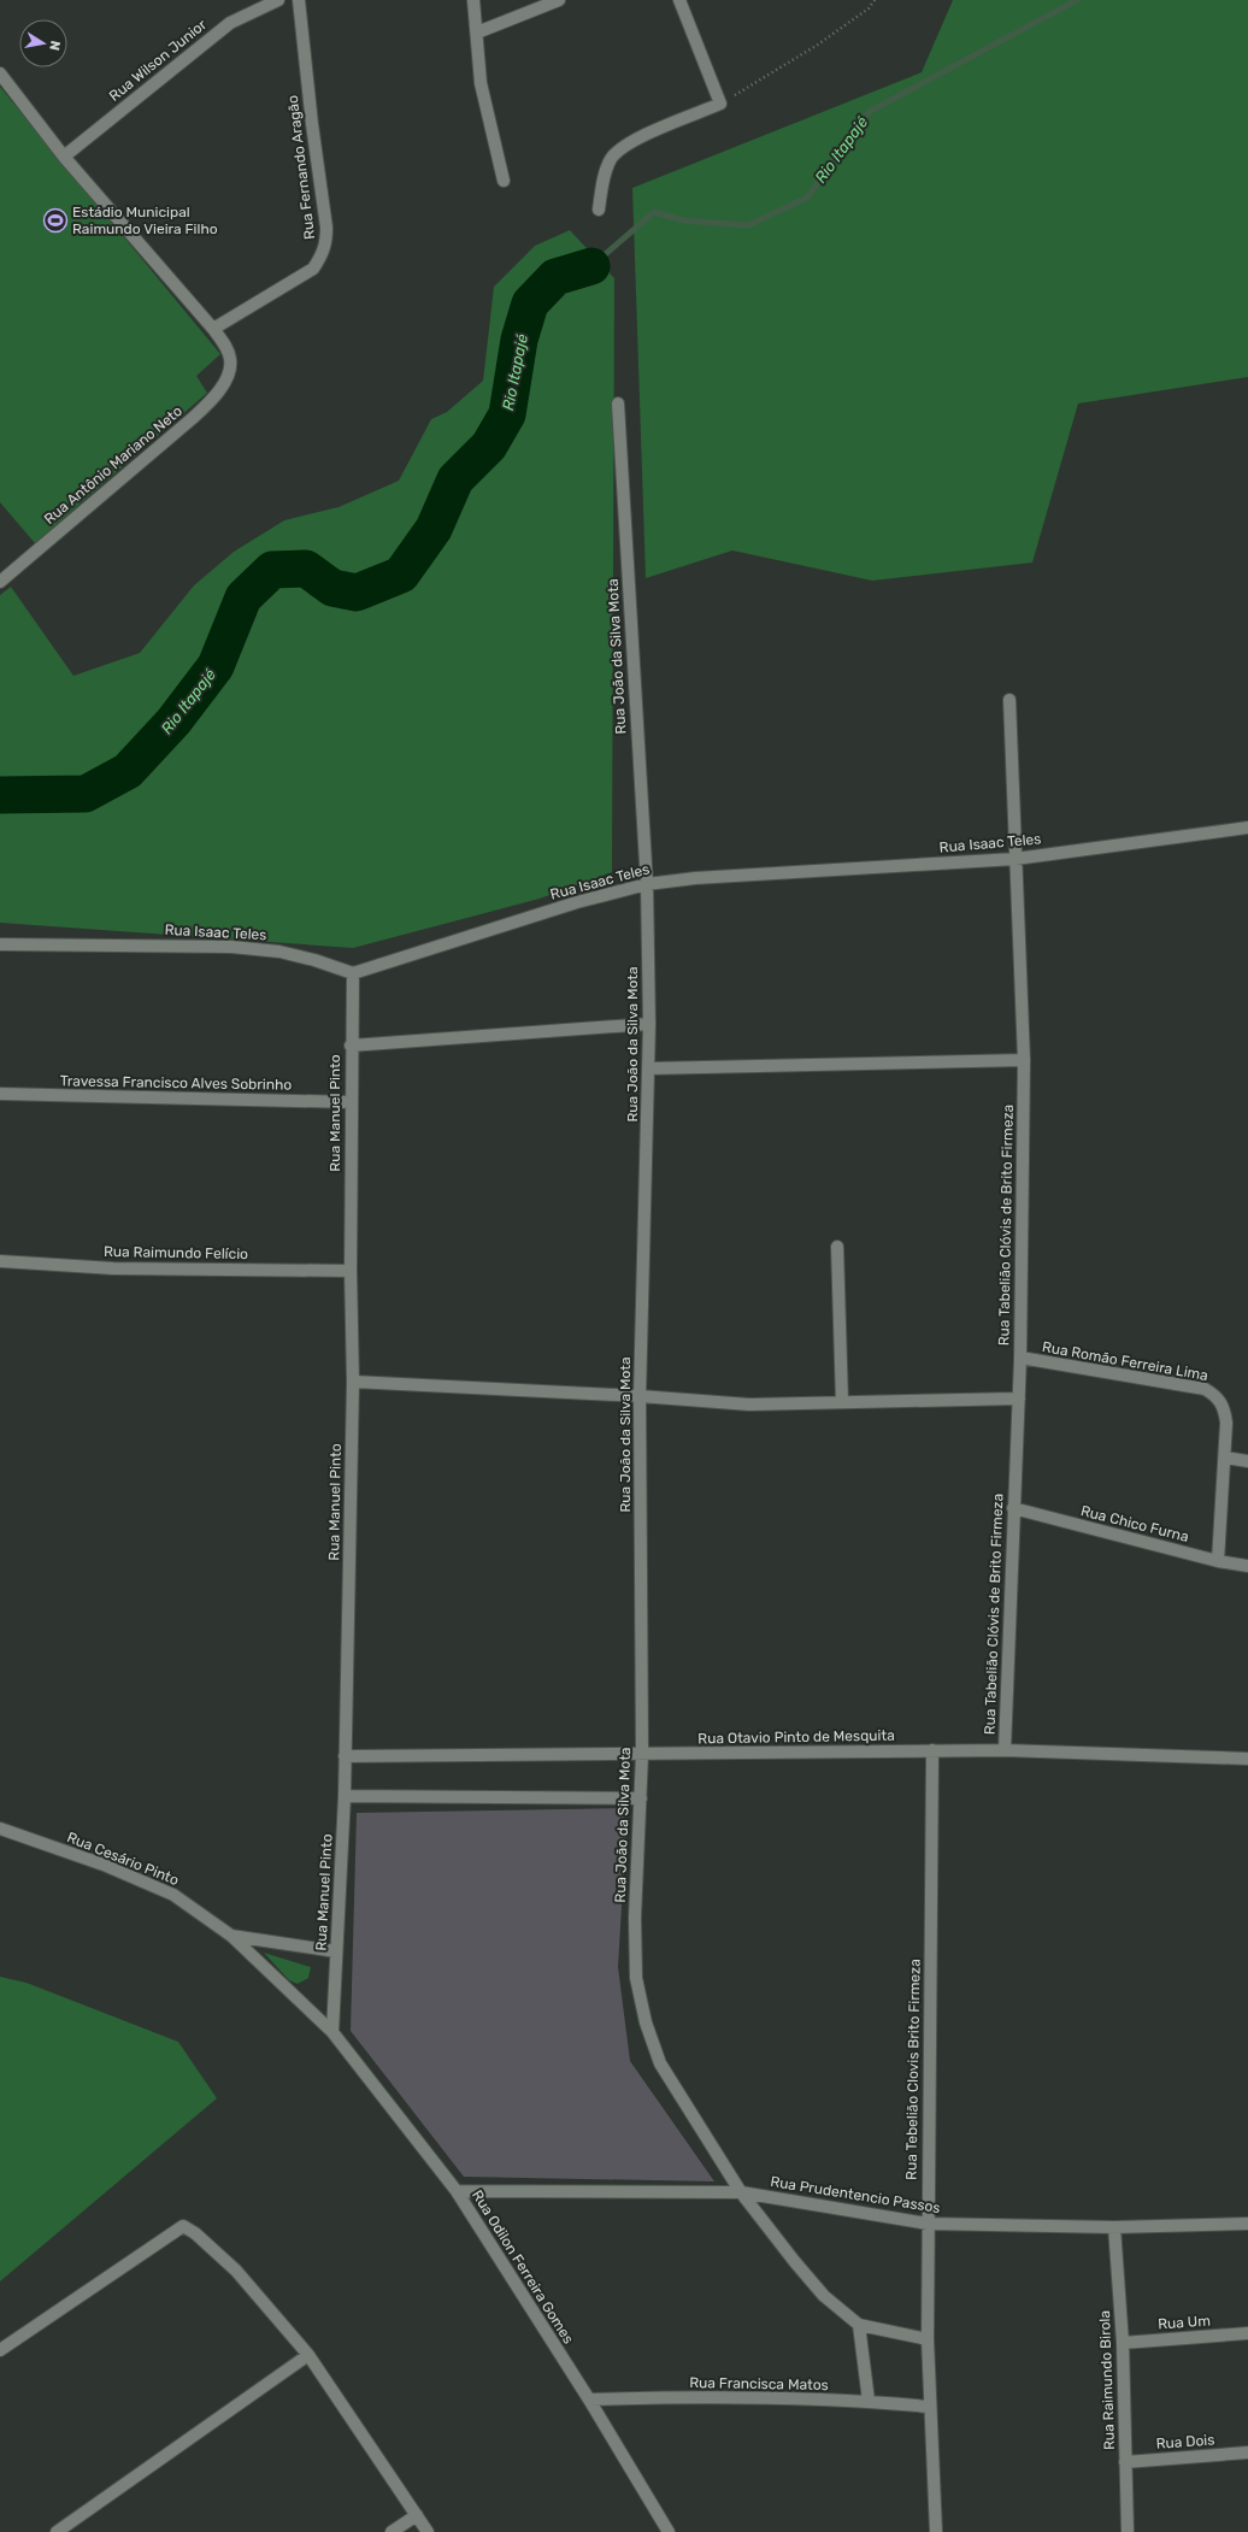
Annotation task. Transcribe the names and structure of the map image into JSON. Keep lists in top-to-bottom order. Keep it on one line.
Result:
{"streets":{"street":["Rua Wilson Junior","Rua Fernando Aragão","Rua Antônio Mariano Neto","Rua João da Silva Mota","Rua Isaac Teles","Travessa Francisco Alves Sobrinho","Rua Manuel Pinto","Rua Tabelião Clóvis de Brito Firmeza","Rua Raimundo Felício","Rua Romão Ferreira Lima","Rua Chico Furna","Rua Otavio Pinto de Mesquita","Rua Cesário Pinto","Rua Tebelião Clovis Brito Firmeza","Rua Prudentencio Passos","Rua Odilon Ferreira Gomes","Rua Um","Rua Raimundo Birola","Rua Francisca Matos","Rua Dois"]},"crossings":[["Rua Fernando Aragão","Rua Antônio Mariano Neto"],["Rua João da Silva Mota","Rua Isaac Teles"],["Rua João da Silva Mota","Rua Otavio Pinto de Mesquita"],["Rua João da Silva Mota","Rua Tebelião Clovis Brito Firmeza"],["Rua João da Silva Mota","Rua Prudentencio Passos"],["Rua Isaac Teles","Rua Manuel Pinto"],["Rua Isaac Teles","Rua Tabelião Clóvis de Brito Firmeza"],["Travessa Francisco Alves Sobrinho","Rua Manuel Pinto"],["Rua Manuel Pinto","Rua Raimundo Felício"],["Rua Manuel Pinto","Rua Otavio Pinto de Mesquita"],["Rua Manuel Pinto","Rua Cesário Pinto"],["Rua Manuel Pinto","Rua Odilon Ferreira Gomes"],["Rua Tabelião Clóvis de Brito Firmeza","Rua Romão Ferreira Lima"],["Rua Tabelião Clóvis de Brito Firmeza","Rua Chico Furna"],["Rua Tabelião Clóvis de Brito Firmeza","Rua Otavio Pinto de Mesquita"],["Rua Romão Ferreira Lima","Rua Chico Furna"],["Rua Otavio Pinto de Mesquita","Rua Tebelião Clovis Brito Firmeza"],["Rua Cesário Pinto","Rua Odilon Ferreira Gomes"],["Rua Tebelião Clovis Brito Firmeza","Rua Prudentencio Passos"],["Rua Tebelião Clovis Brito Firmeza","Rua Francisca Matos"],["Rua Prudentencio Passos","Rua Odilon Ferreira Gomes"],["Rua Prudentencio Passos","Rua Raimundo Birola"],["Rua Odilon Ferreira Gomes","Rua Francisca Matos"],["Rua Um","Rua Raimundo Birola"],["Rua Raimundo Birola","Rua Dois"]],"water":["Rio Itapajé"],"places":{"sports":["Estádio Municipal Raimundo Vieira Filho"]},"north":"right"}
